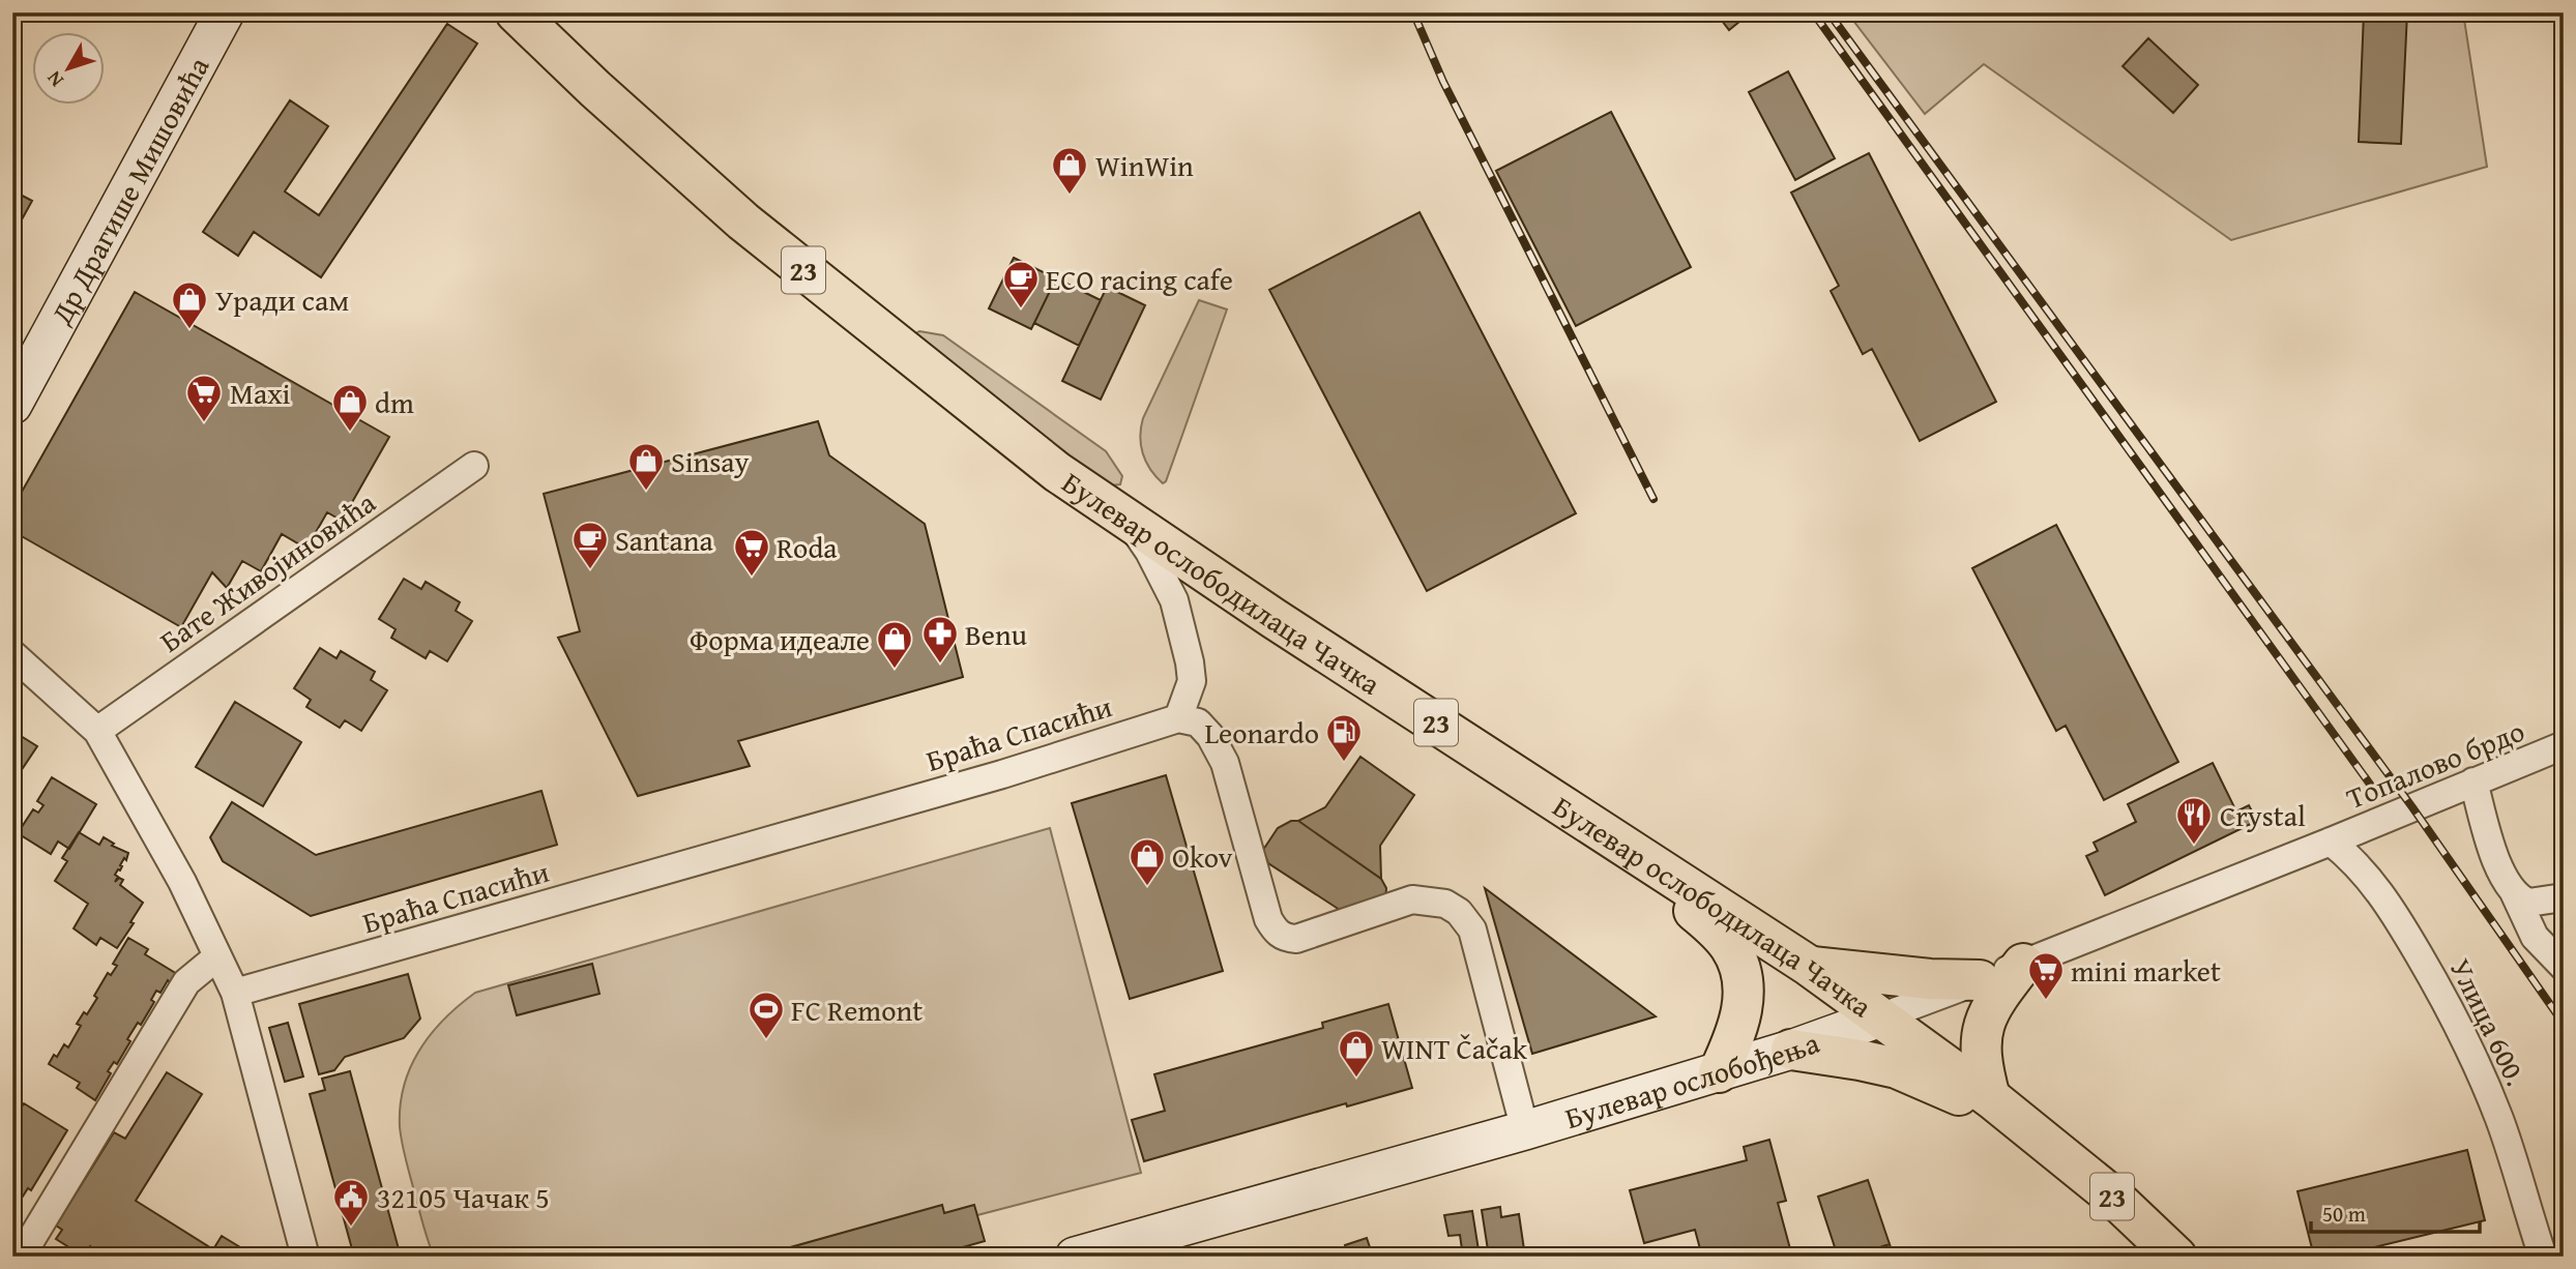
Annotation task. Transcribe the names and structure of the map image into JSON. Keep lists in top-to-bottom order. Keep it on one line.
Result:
{"streets":{"main road":["Др Драгише Мишовића","23","Булевар ослободилаца Чачка","Булевар ослобођења"],"street":["Бате Живојиновића","Браћа Спасићи","Топалово брдо","Улица 600."]},"crossings":[["Булевар ослободилаца Чачка","Булевар ослобођења"],["Топалово брдо","Улица 600."],["Топалово брдо","Булевар ослобођења"],["Улица 600.","Булевар ослобођења"]],"places":{"shop":["WinWin","Уради сам","dm","Sinsay","Форма идеале","Okov","WINT Čačak"],"cafe":["ECO racing cafe","Santana"],"supermarket":["Maxi","Roda","mini market"],"pharmacy":["Benu"],"fuel station":["Leonardo"],"restaurant":["Crystal"],"sports":["FC Remont"],"public building":["32105 Чачак 5"]},"scale_bar":"50 m","north":"bottom left"}
